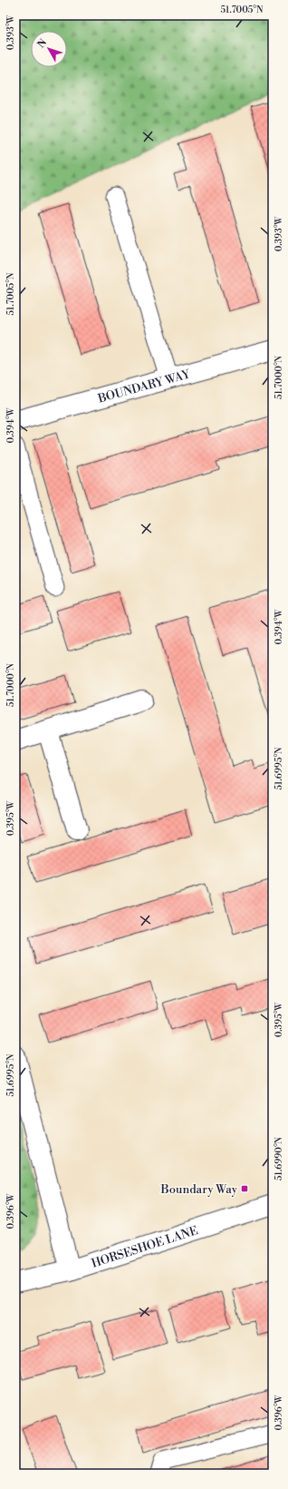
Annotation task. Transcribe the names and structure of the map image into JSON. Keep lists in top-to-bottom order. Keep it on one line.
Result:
{"streets":{"street":["BOUNDARY WAY","HORSESHOE LANE"]},"places":{"transit":["Boundary Way"]},"north":"top left","coordinates":["51.7005°N","0.393°W","51.7000°N","0.394°W","51.6995°N","0.395°W","51.6990°N","0.396°W"]}
